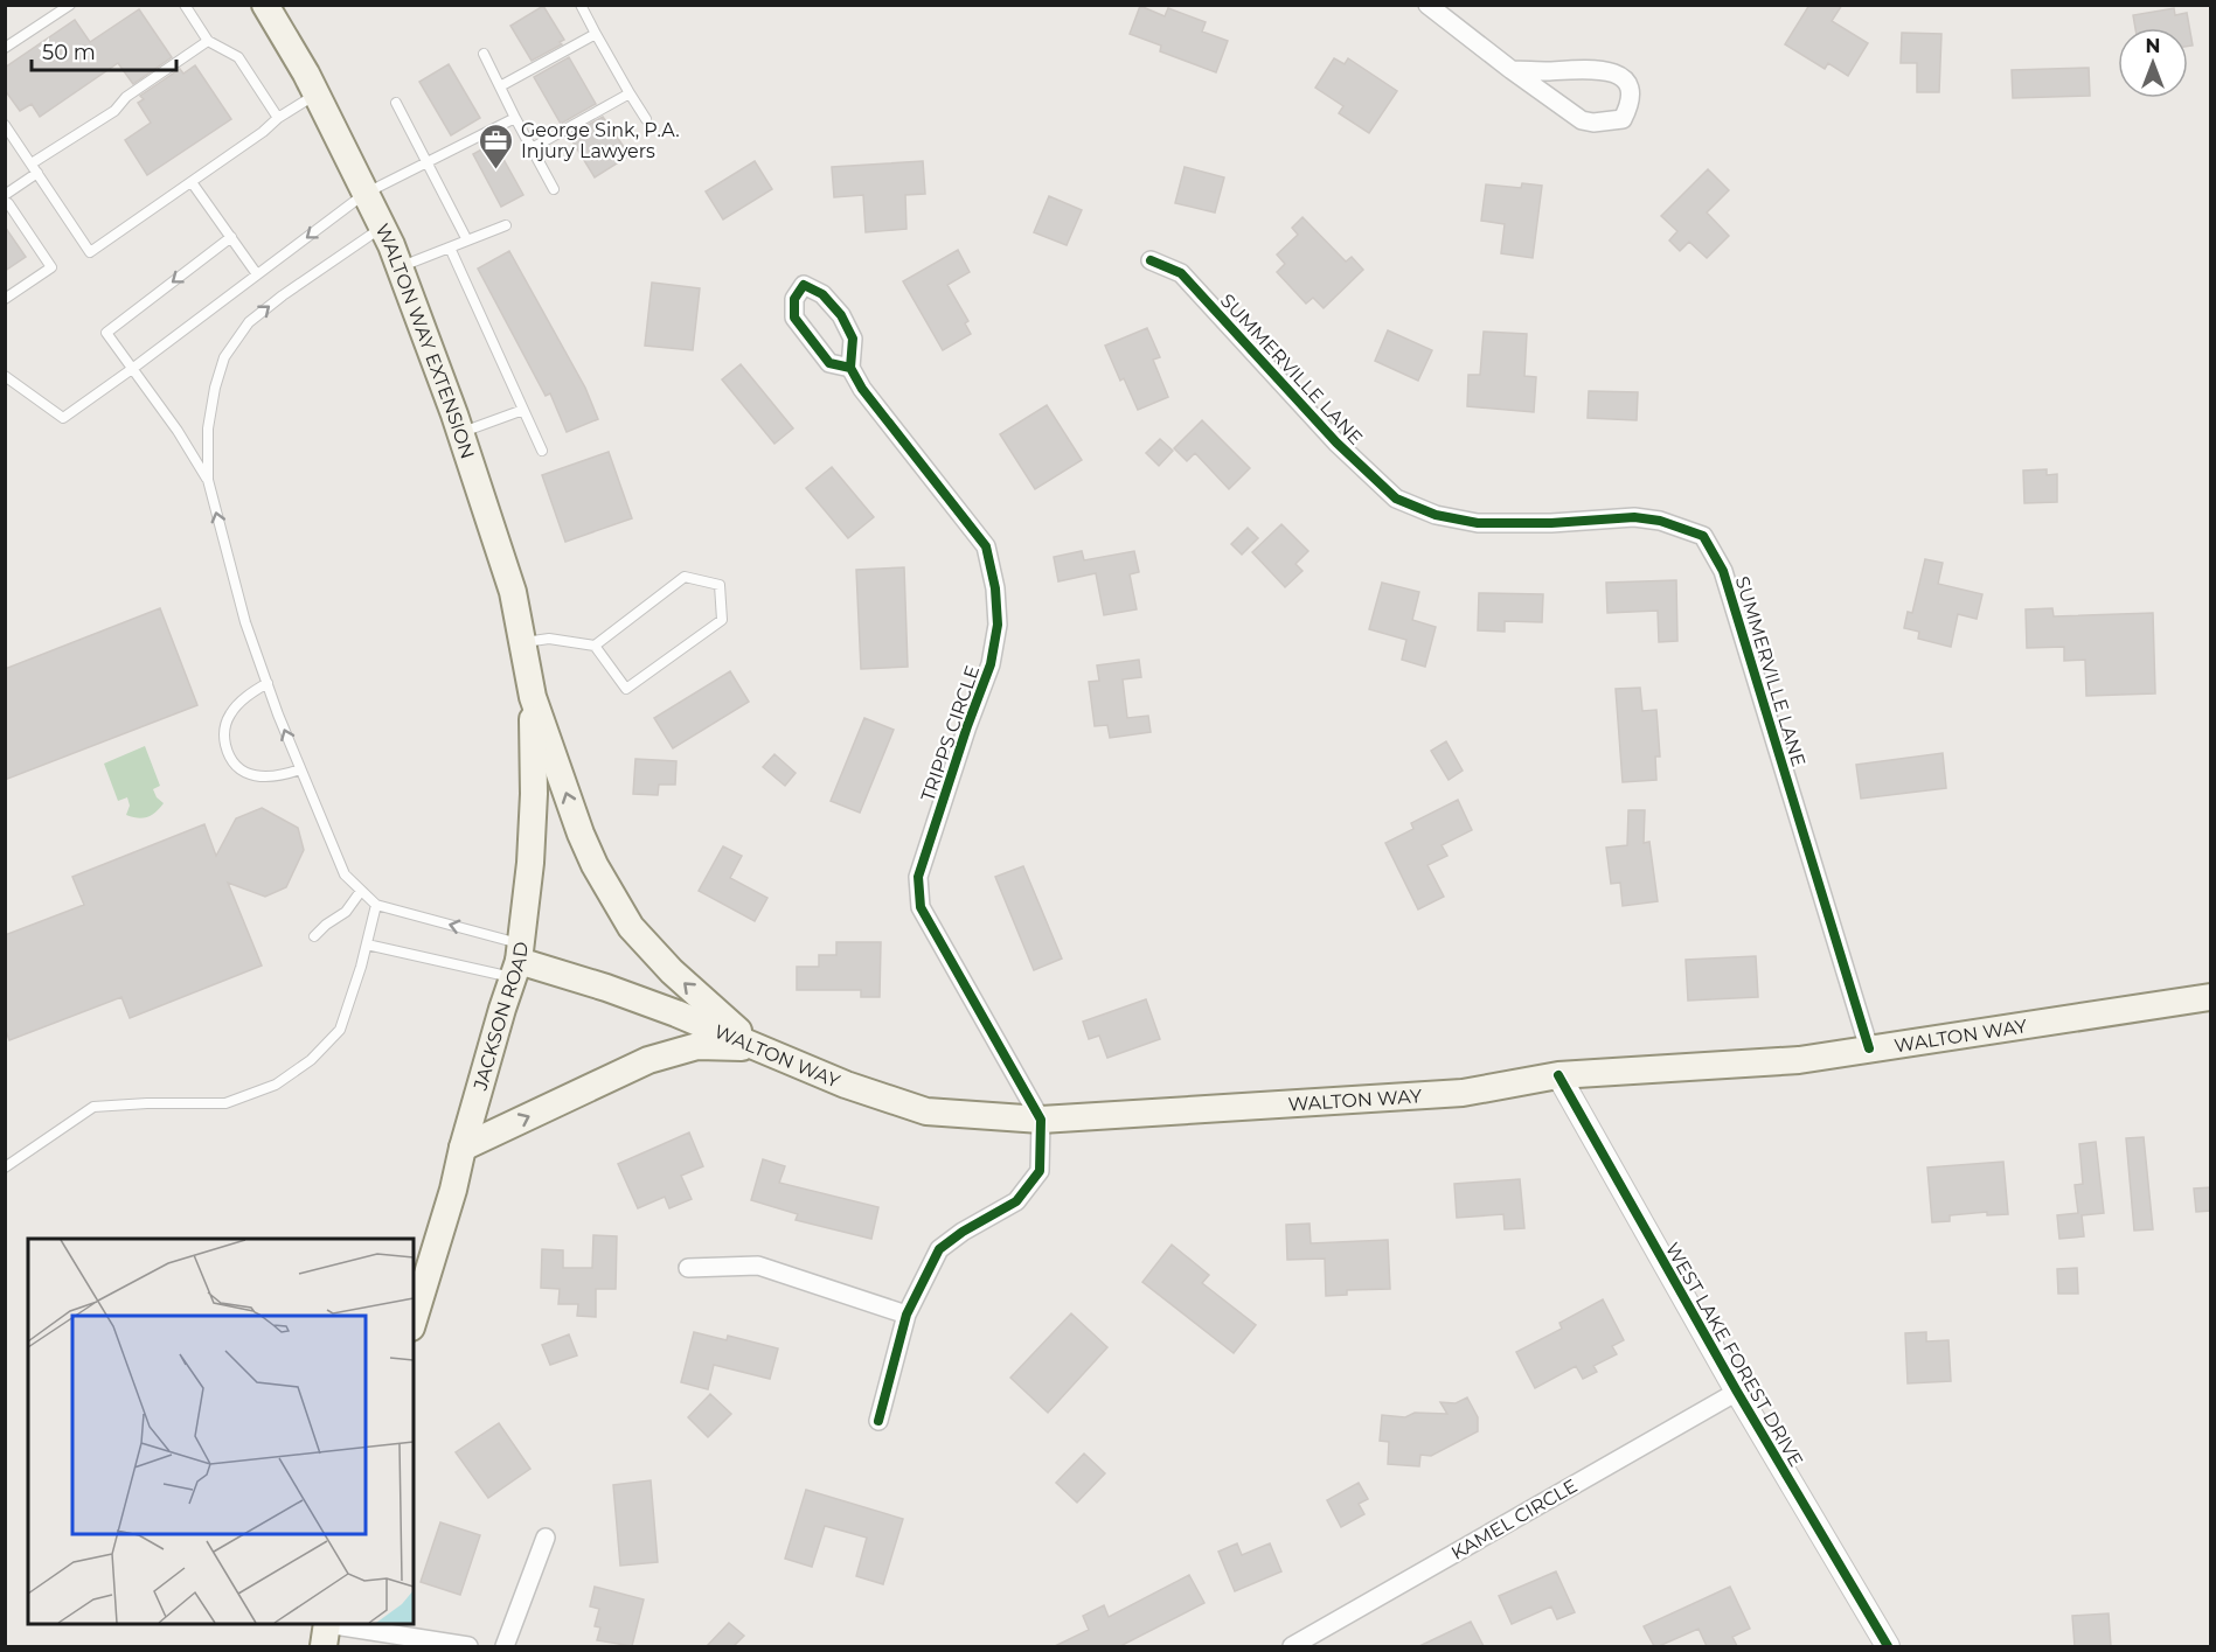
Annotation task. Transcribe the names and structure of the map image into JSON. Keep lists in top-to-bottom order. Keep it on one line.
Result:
{"streets":{"main road":["WALTON WAY EXTENSION","JACKSON ROAD","WALTON WAY"],"street":["SUMMERVILLE LANE","TRIPPS CIRCLE","WEST LAKE FOREST DRIVE","KAMEL CIRCLE"]},"crossings":[["WALTON WAY EXTENSION","JACKSON ROAD"],["SUMMERVILLE LANE","WALTON WAY"],["TRIPPS CIRCLE","WALTON WAY"],["JACKSON ROAD","WALTON WAY"],["WALTON WAY","WEST LAKE FOREST DRIVE"],["WEST LAKE FOREST DRIVE","KAMEL CIRCLE"]],"places":{"office":["George Sink, P.A. Injury Lawyers"]},"scale_bar":"50 m","north":"top"}
